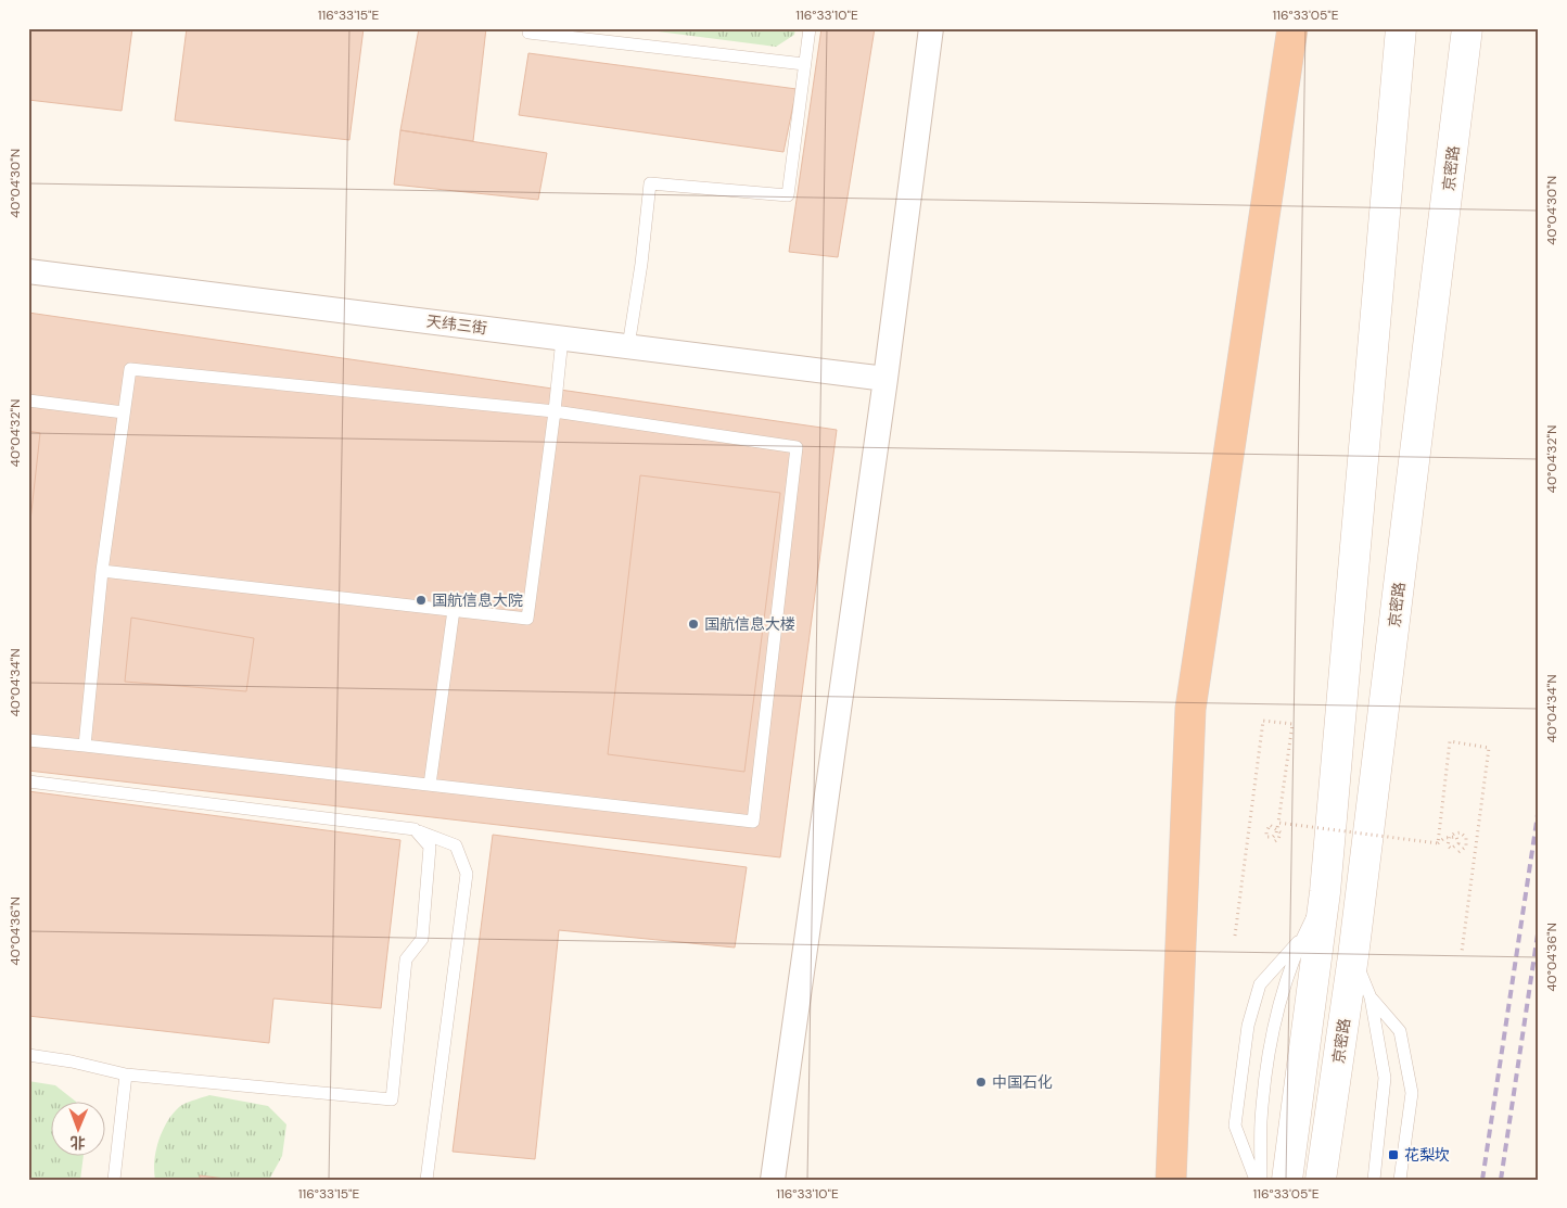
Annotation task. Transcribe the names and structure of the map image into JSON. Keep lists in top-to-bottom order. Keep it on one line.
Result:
{"streets":{"main road":["京密路"],"street":["天纬三街"]},"places":{"other":["国航信息大院","国航信息大楼","中国石化"],"transit":["花梨坎"]},"north":"bottom","coordinates":["116°33'15\"E","116°33'10\"E","116°33'05\"E","40°04'30\"N","40°04'32\"N","40°04'34\"N","40°04'36\"N"]}
